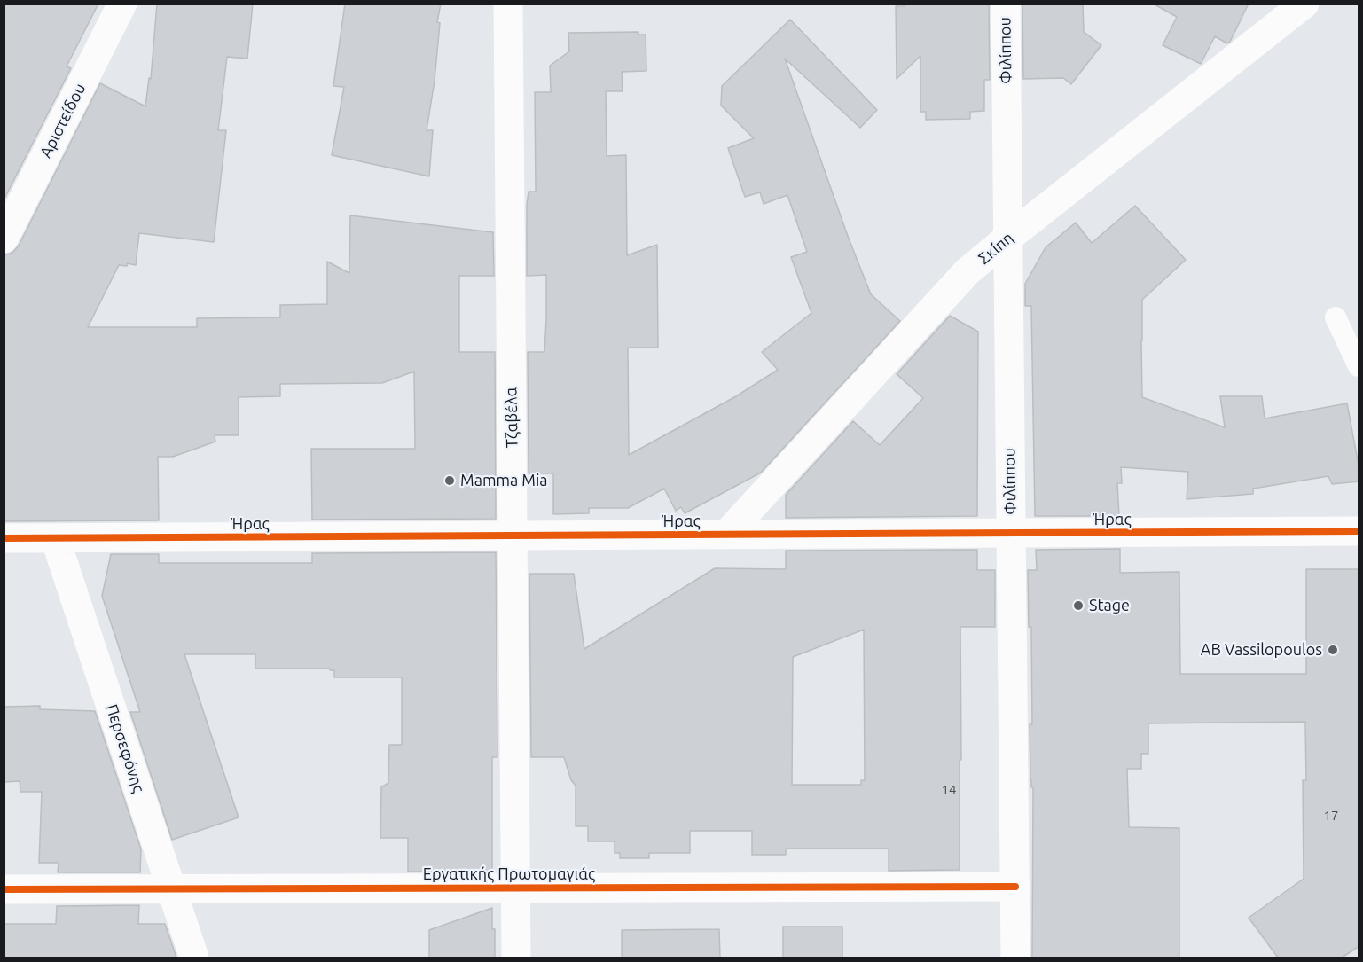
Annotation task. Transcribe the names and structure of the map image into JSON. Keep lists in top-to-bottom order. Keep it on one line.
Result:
{"streets":{"street":["Φιλίππου","Αριστείδου","Σκίπη","Τζαβέλα","Ήρας","Περσεφόνης","Εργατικής Πρωτομαγιάς"]},"crossings":[["Φιλίππου","Σκίπη"],["Φιλίππου","Ήρας"],["Φιλίππου","Εργατικής Πρωτομαγιάς"],["Σκίπη","Ήρας"],["Τζαβέλα","Ήρας"],["Τζαβέλα","Εργατικής Πρωτομαγιάς"],["Ήρας","Περσεφόνης"],["Περσεφόνης","Εργατικής Πρωτομαγιάς"]],"places":["Mamma Mia","Stage","AB Vassilopoulos"],"house_numbers":["14","17"]}
